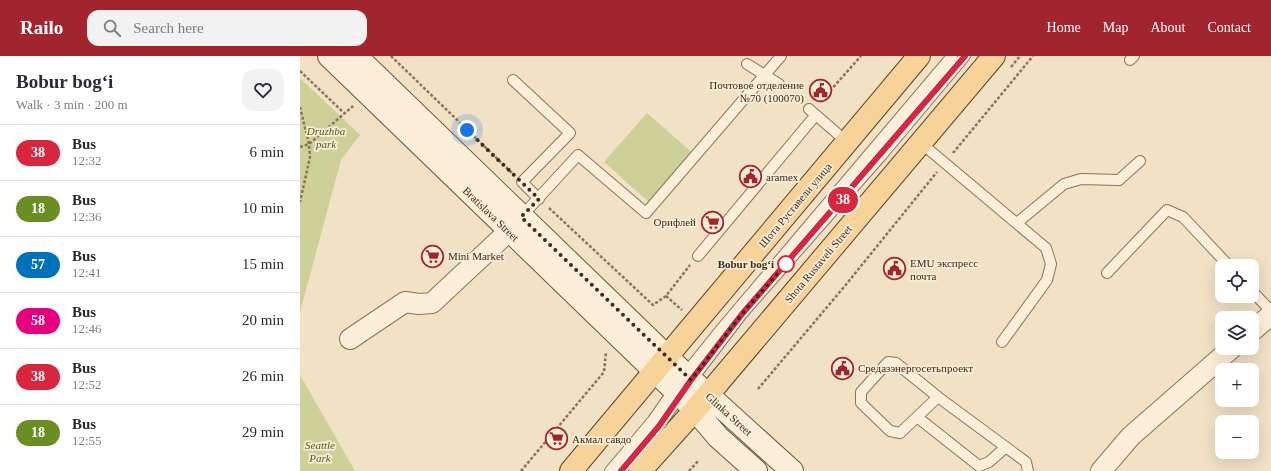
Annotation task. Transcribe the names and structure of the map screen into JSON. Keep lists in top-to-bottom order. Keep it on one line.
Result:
{"streets":{"main road":["Шота Руставели улица","Bratislava Street","Shota Rustaveli Street","Glinka Street"]},"crossings":[["Шота Руставели улица","Bratislava Street"],["Шота Руставели улица","Glinka Street"],["Bratislava Street","Glinka Street"],["Shota Rustaveli Street","Glinka Street"]],"parks":["Druzhba park","Seattle Park"],"places":{"public building":["Почтовое отделение №70 (100070)","aramex","EMU экспресс почта","Средазэнергосетьпроект"],"supermarket":["Орифлей","Mini Market","Акмал савдо"],"other":["Bobur bogʻi"]},"lines":["bus line 38"],"page":{"header":"Railo","search":"Search here","nav":["Home","Map","About","Contact"],"heading":["Bobur bogʻi","Walk · 3 min · 200 m"],"on_map":"38","list":[{"mark":"38","name":"Bus","note":"12:32","value":"6 min"},{"mark":"18","name":"Bus","note":"12:36","value":"10 min"},{"mark":"57","name":"Bus","note":"12:41","value":"15 min"},{"mark":"58","name":"Bus","note":"12:46","value":"20 min"},{"mark":"38","name":"Bus","note":"12:52","value":"26 min"},{"mark":"18","name":"Bus","note":"12:55","value":"29 min"}],"map_buttons":["+","−"]}}
